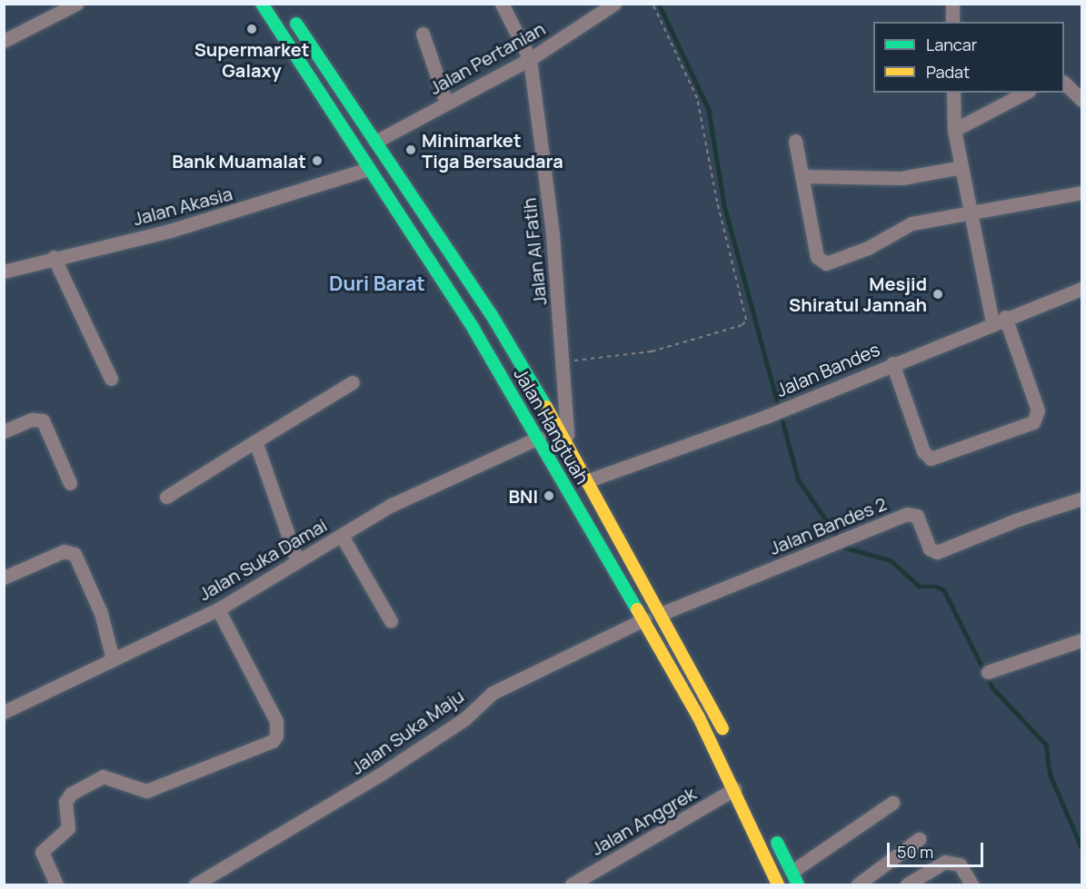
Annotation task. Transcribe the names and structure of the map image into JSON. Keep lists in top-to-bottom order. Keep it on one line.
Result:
{"streets":{"highway":["Jalan Hangtuah"],"street":["Jalan Pertanian","Jalan Akasia","Jalan Al Fatih","Jalan Bandes","Jalan Bandes 2","Jalan Suka Damai","Jalan Suka Maju","Jalan Anggrek"]},"crossings":[["Jalan Pertanian","Jalan Al Fatih"],["Jalan Pertanian","Jalan Hangtuah"],["Jalan Akasia","Jalan Hangtuah"],["Jalan Al Fatih","Jalan Hangtuah"],["Jalan Bandes","Jalan Hangtuah"],["Jalan Hangtuah","Jalan Bandes 2"],["Jalan Hangtuah","Jalan Suka Damai"],["Jalan Hangtuah","Jalan Suka Maju"],["Jalan Hangtuah","Jalan Anggrek"]],"districts":["Duri Barat"],"places":["Supermarket Galaxy","Minimarket Tiga Bersaudara","Bank Muamalat","Mesjid Shiratul Jannah","BNI"],"legend":["Lancar","Padat"],"scale_bar":"50 m"}
